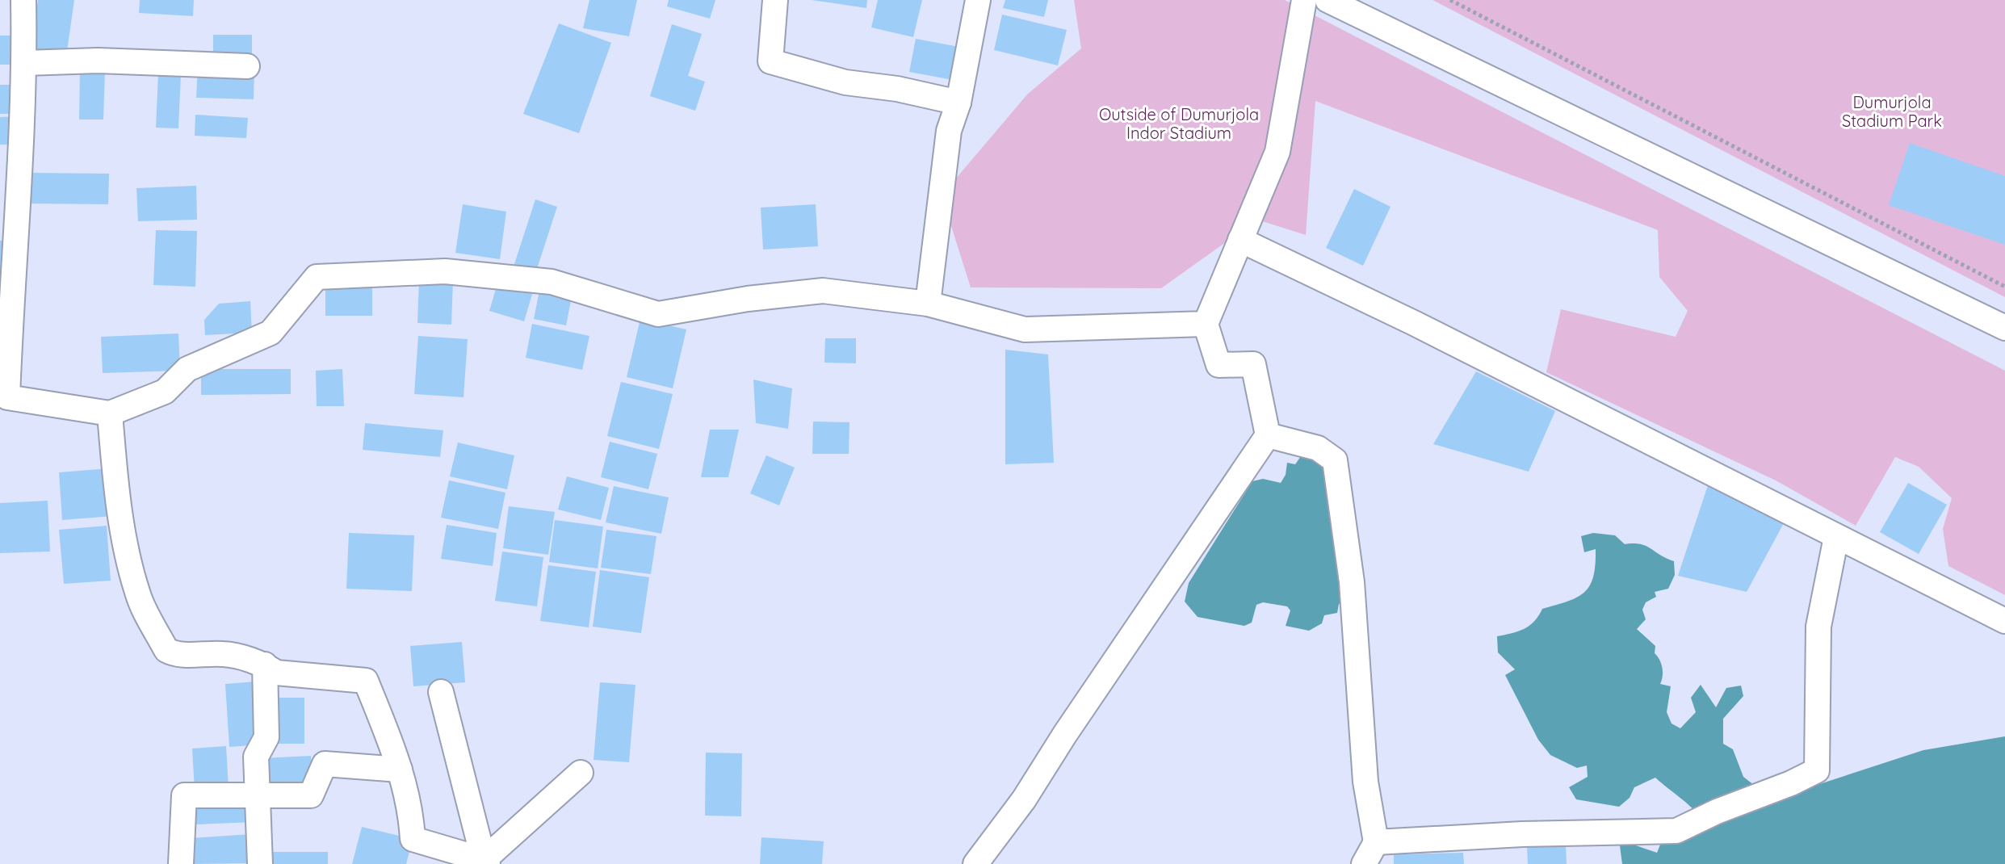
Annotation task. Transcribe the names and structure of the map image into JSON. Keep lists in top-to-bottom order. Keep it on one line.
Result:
{"parks":["Dumurjola Stadium Park","Outside of Dumurjola Indor Stadium"]}
